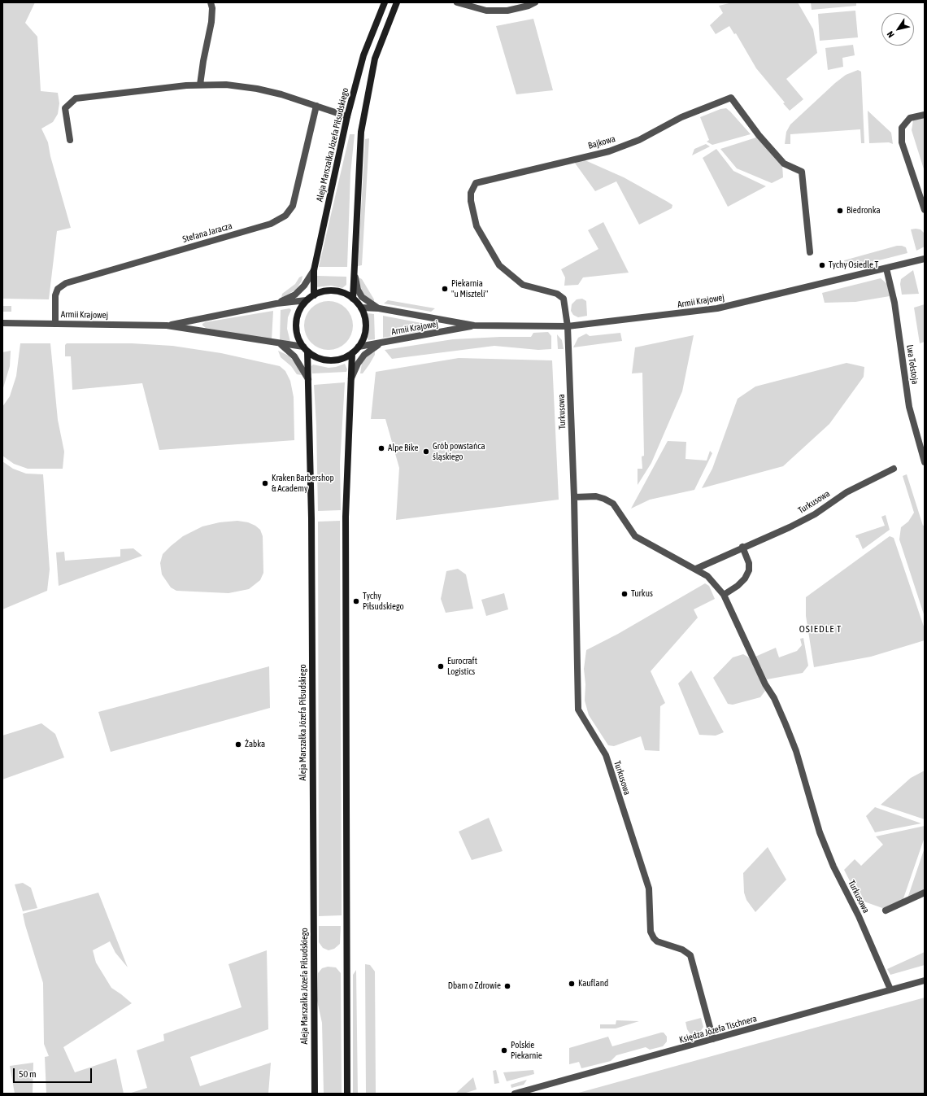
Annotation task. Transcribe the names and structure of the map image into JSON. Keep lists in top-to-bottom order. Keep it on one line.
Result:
{"streets":{"main road":["Aleja Marszałka Józefa Piłsudskiego"],"street":["Bajkowa","Stefana Jaracza","Armii Krajowej","Lwa Tołstoja","Turkusowa","Księdza Józefa Tischnera"]},"crossings":[["Bajkowa","Armii Krajowej"],["Bajkowa","Turkusowa"],["Aleja Marszałka Józefa Piłsudskiego","Armii Krajowej"],["Stefana Jaracza","Armii Krajowej"],["Armii Krajowej","Lwa Tołstoja"],["Armii Krajowej","Turkusowa"],["Turkusowa","Księdza Józefa Tischnera"]],"districts":["OSIEDLE T"],"places":["Biedronka","Tychy Osiedle T","Piekarnia \"u Miszteli\"","Alpe Bike","Grób powstańca śląskiego","Kraken Barbershop & Academy","Turkus","Tychy Piłsudskiego","Eurocraft Logistics","Żabka","Kaufland","Dbam o Zdrowie","Polskie Piekarnie"],"scale_bar":"50 m","north":"bottom left"}
